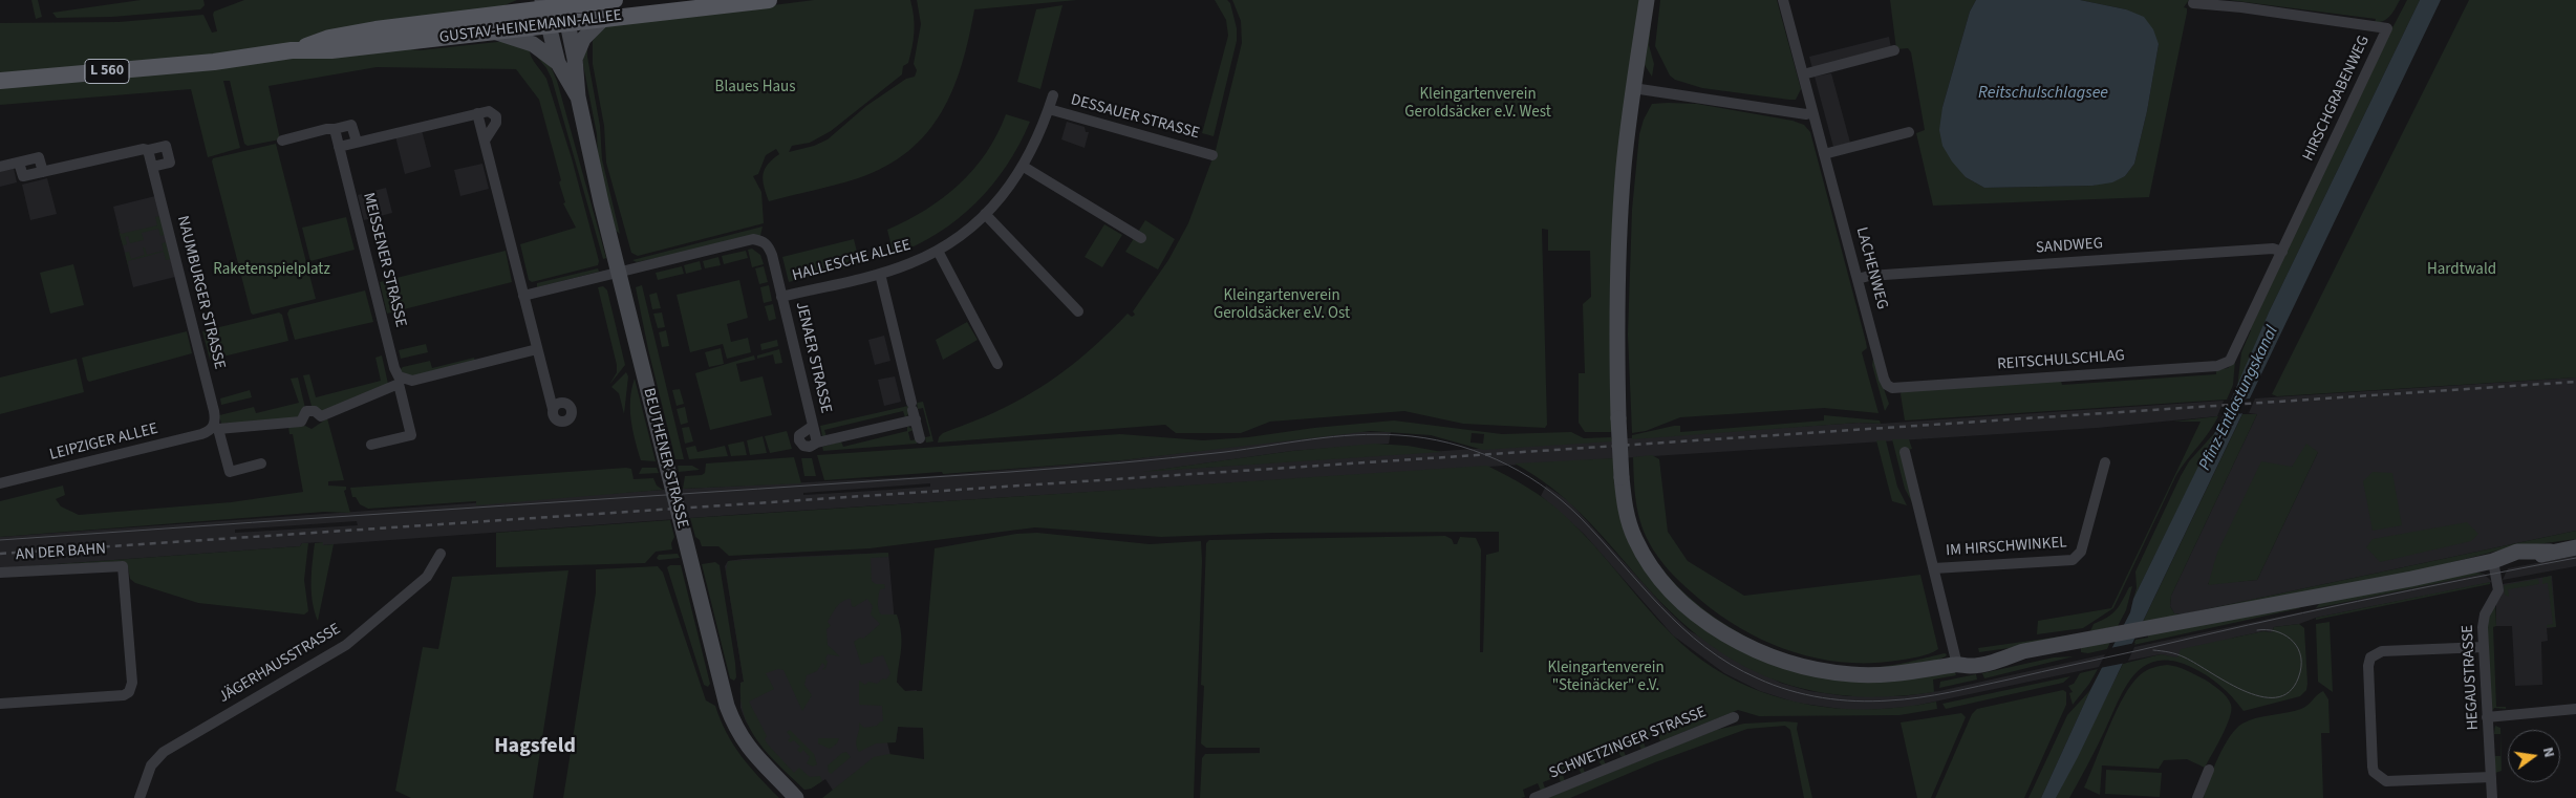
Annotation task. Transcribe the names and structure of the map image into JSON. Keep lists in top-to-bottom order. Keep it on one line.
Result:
{"streets":{"main road":["GUSTAV-HEINEMANN-ALLEE","L 560"],"street":["HIRSCHGRABENWEG","DESSAUER STRASSE","SANDWEG","MEISSENER STRASSE","HALLESCHE ALLEE","LACHENWEG","NAUMBURGER STRASSE","JENAER STRASSE","REITSCHULSCHLAG","LEIPZIGER ALLEE","BEUTHENER STRASSE","IM HIRSCHWINKEL","AN DER BAHN","JÄGERHAUSSTRASSE","HEGAUSTRASSE","SCHWETZINGER STRASSE"]},"crossings":[["GUSTAV-HEINEMANN-ALLEE","BEUTHENER STRASSE"],["HIRSCHGRABENWEG","SANDWEG"],["HIRSCHGRABENWEG","REITSCHULSCHLAG"],["DESSAUER STRASSE","HALLESCHE ALLEE"],["SANDWEG","LACHENWEG"],["MEISSENER STRASSE","LEIPZIGER ALLEE"],["HALLESCHE ALLEE","JENAER STRASSE"],["HALLESCHE ALLEE","BEUTHENER STRASSE"],["LACHENWEG","REITSCHULSCHLAG"],["NAUMBURGER STRASSE","LEIPZIGER ALLEE"]],"districts":["Hagsfeld"],"water":["Reitschulschlagsee","Pfinz-Entlastungskanal"],"parks":["Blaues Haus","Kleingartenverein Geroldsäcker e.V. West","Raketenspielplatz","Hardtwald","Kleingartenverein Geroldsäcker e.V. Ost","Kleingartenverein \"Steinäcker\" e.V."],"north":"right"}
